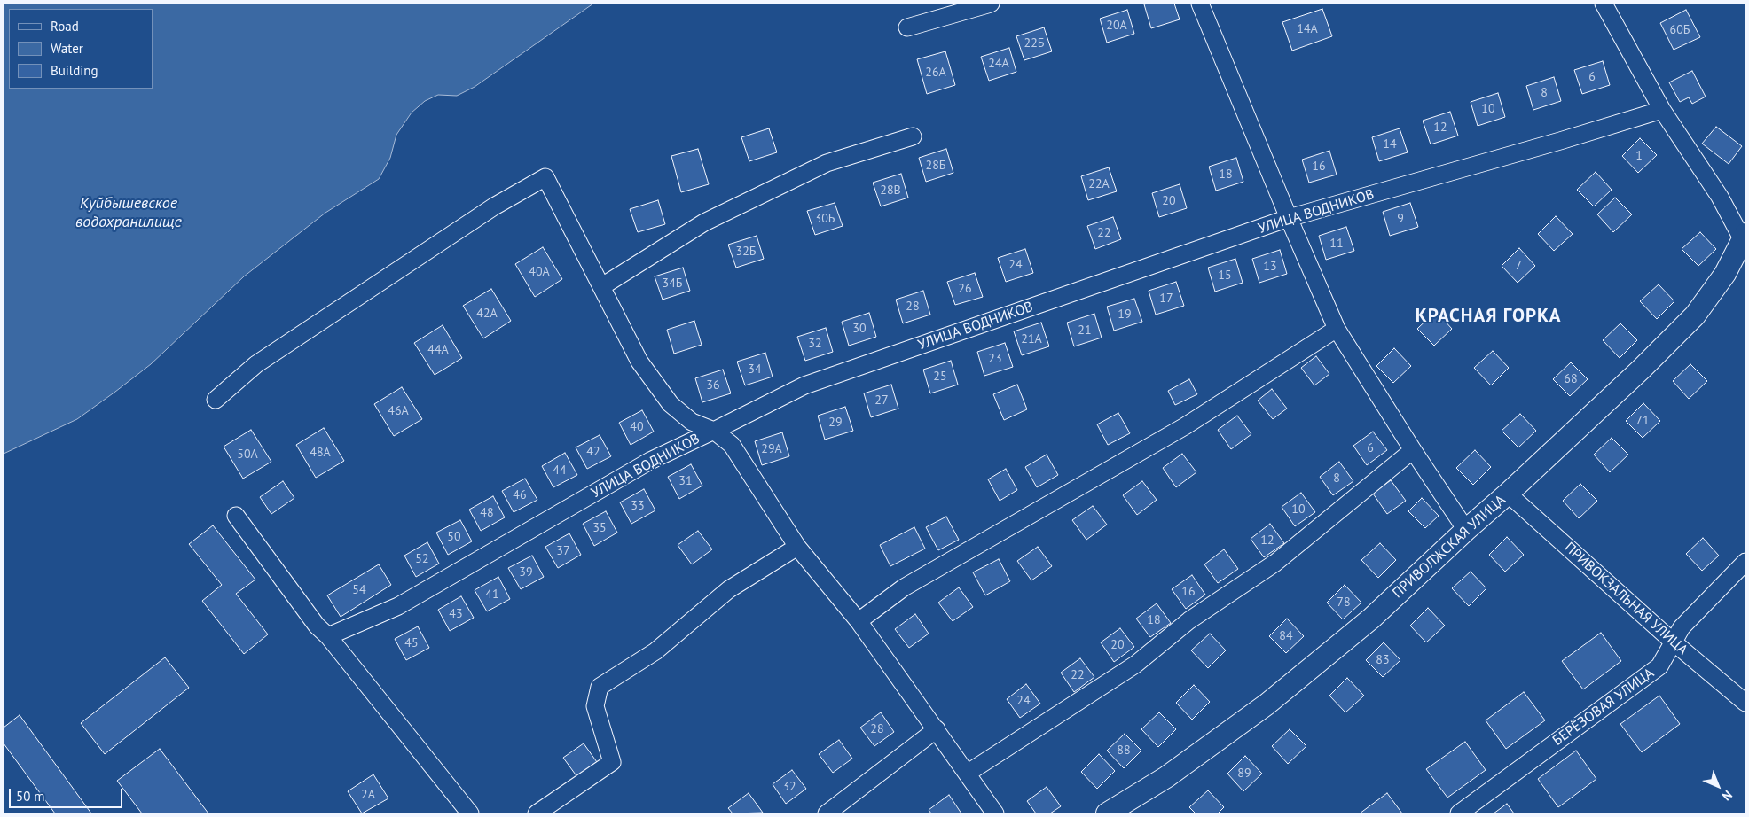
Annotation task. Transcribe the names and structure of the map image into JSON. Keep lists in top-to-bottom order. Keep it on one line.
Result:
{"streets":{"main road":["ПРИВОЛЖСКАЯ УЛИЦА"],"street":["УЛИЦА ВОДНИКОВ","ПРИВОКЗАЛЬНАЯ УЛИЦА","БЕРЁЗОВАЯ УЛИЦА"]},"crossings":[["ПРИВОЛЖСКАЯ УЛИЦА","ПРИВОКЗАЛЬНАЯ УЛИЦА"],["ПРИВОКЗАЛЬНАЯ УЛИЦА","БЕРЁЗОВАЯ УЛИЦА"]],"districts":["КРАСНАЯ ГОРКА"],"water":["Куйбышевское водохранилище"],"house_numbers":["20А","14А","60Б","22Б","24А","26А","6","8","10","12","14","1","28Б","16","18","22А","28В","20","30Б","9","22","11","32Б","24","7","13","40А","15","34Б","26","17","28","42А","19","30","21","21А","32","44А","23","34","25","68","36","27","46А","71","29","40","6","29А","42","48А","50А","44","8","31","46","33","10","48","35","50","12","37","52","39","54","16","41","78","43","18","84","45","20","83","22","24","28","88","89","32","2А"],"legend":["Road","Water","Building"],"scale_bar":"50 m","north":"bottom right"}
